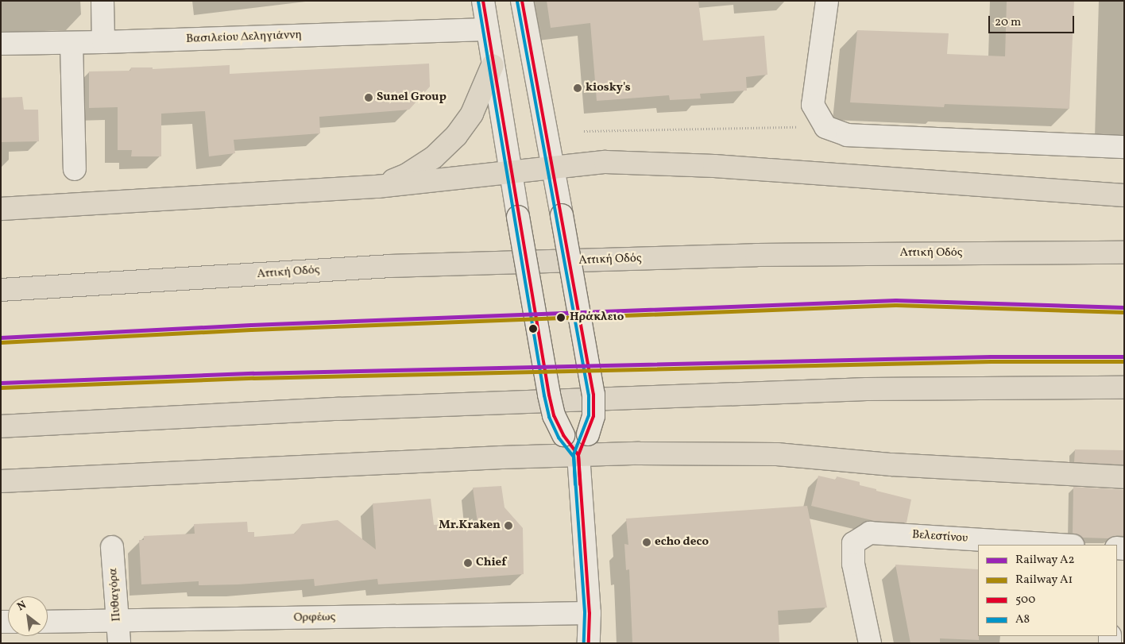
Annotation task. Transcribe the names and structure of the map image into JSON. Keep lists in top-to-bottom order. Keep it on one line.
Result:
{"streets":{"highway":["Αττική Οδός"],"street":["Βασιλείου Δεληγιάννη","Βελεστίνου","Πυθαγόρα","Ορφέως"]},"crossings":[["Πυθαγόρα","Ορφέως"]],"places":["kiosky's","Sunel Group","Ηράκλειο","Mr.Kraken","echo deco","Chief"],"lines":["transit line 500","transit line A8","rail line A2","rail line A1"],"legend":["Railway A2","Railway A1","500","A8"],"scale_bar":"20 m","north":"top left"}
